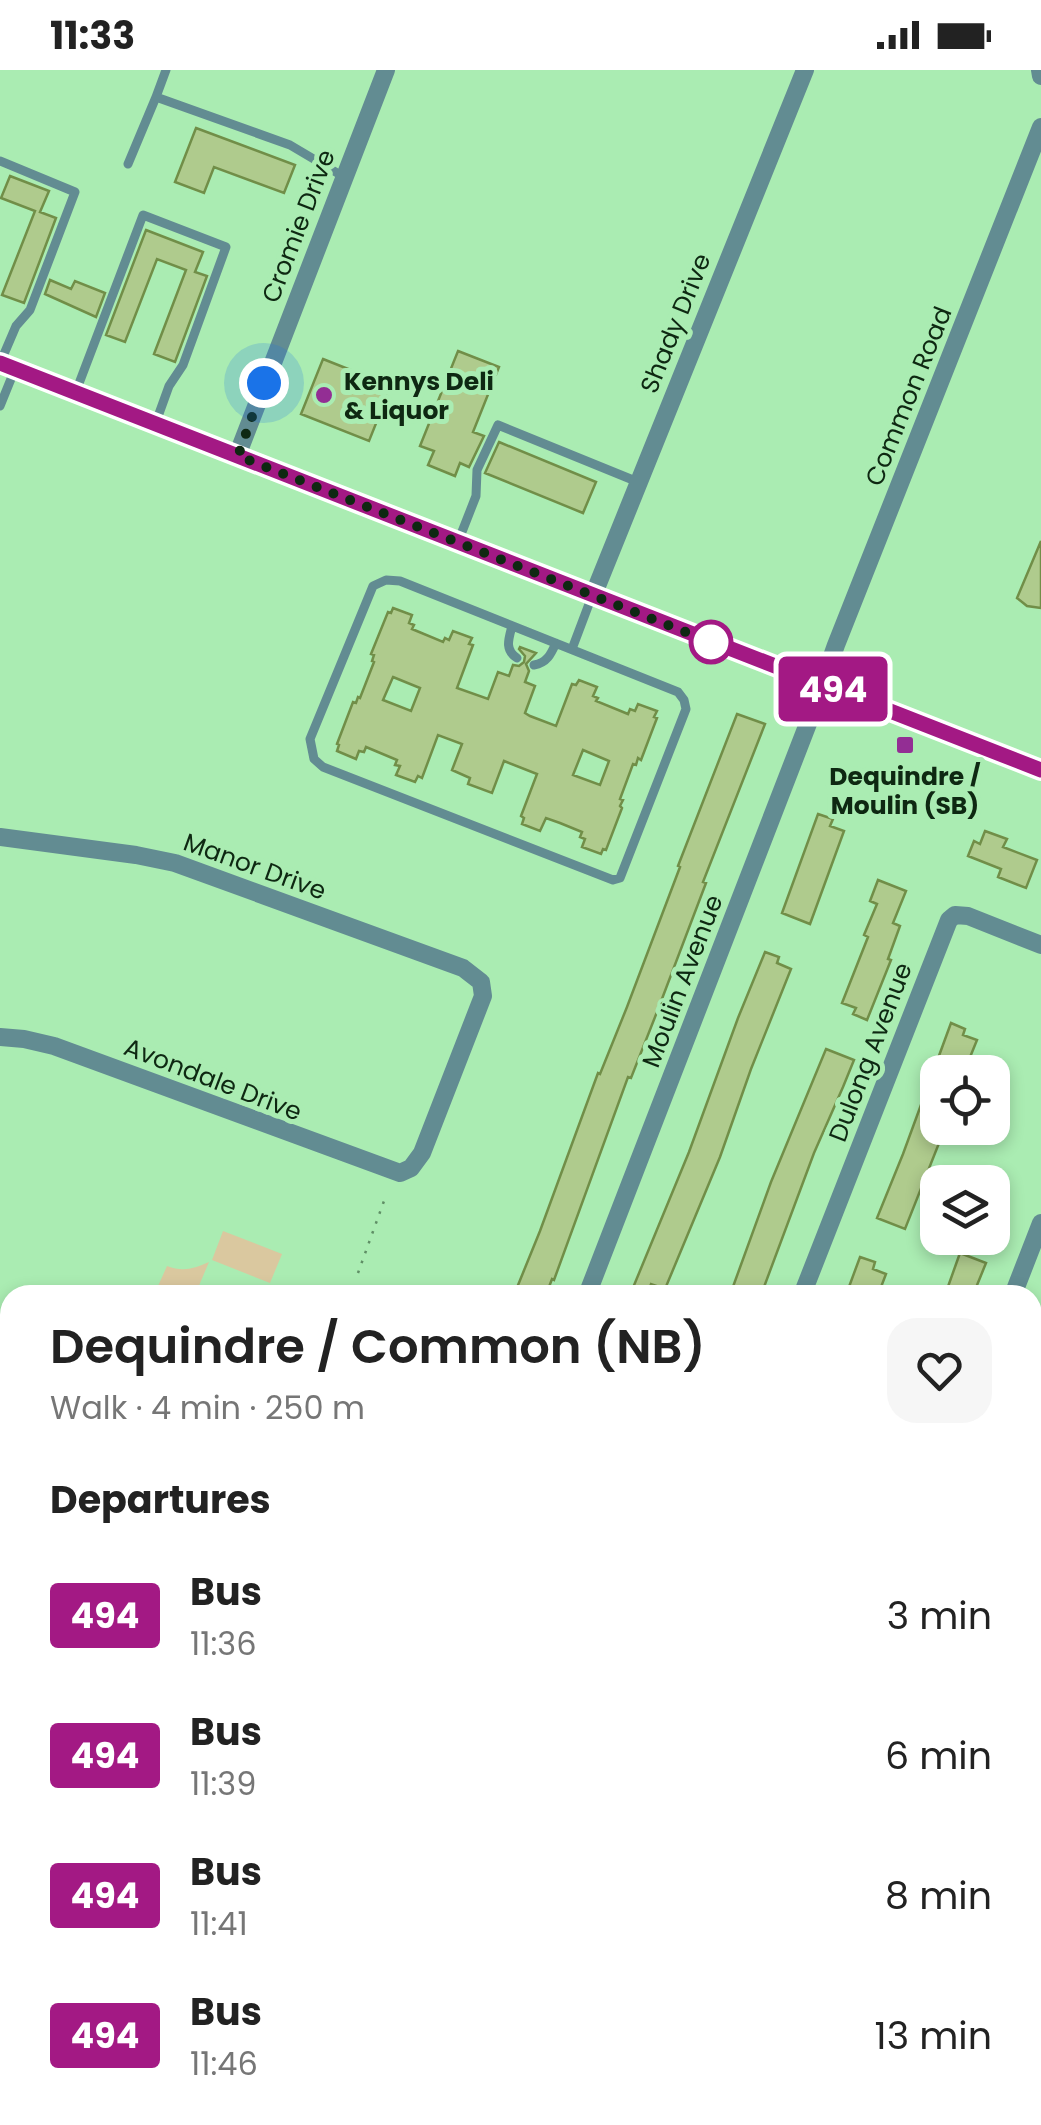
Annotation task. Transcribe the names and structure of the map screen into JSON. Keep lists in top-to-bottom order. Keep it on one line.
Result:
{"streets":{"street":["Cromie Drive","Shady Drive","Common Road","Manor Drive","Moulin Avenue","Dulong Avenue","Avondale Drive"]},"crossings":[["Common Road","Moulin Avenue"],["Manor Drive","Avondale Drive"]],"places":{"other":["Kennys Deli & Liquor"],"transit":["Dequindre / Moulin (SB)"]},"lines":["bus line 494"],"page":{"status":"11:33","on_map":"494","heading":[["Dequindre / Common (NB)","Walk · 4 min · 250 m"],"Departures"],"list":[{"mark":"494","name":"Bus","note":"11:36","value":"3 min"},{"mark":"494","name":"Bus","note":"11:39","value":"6 min"},{"mark":"494","name":"Bus","note":"11:41","value":"8 min"},{"mark":"494","name":"Bus","note":"11:46","value":"13 min"}]}}
